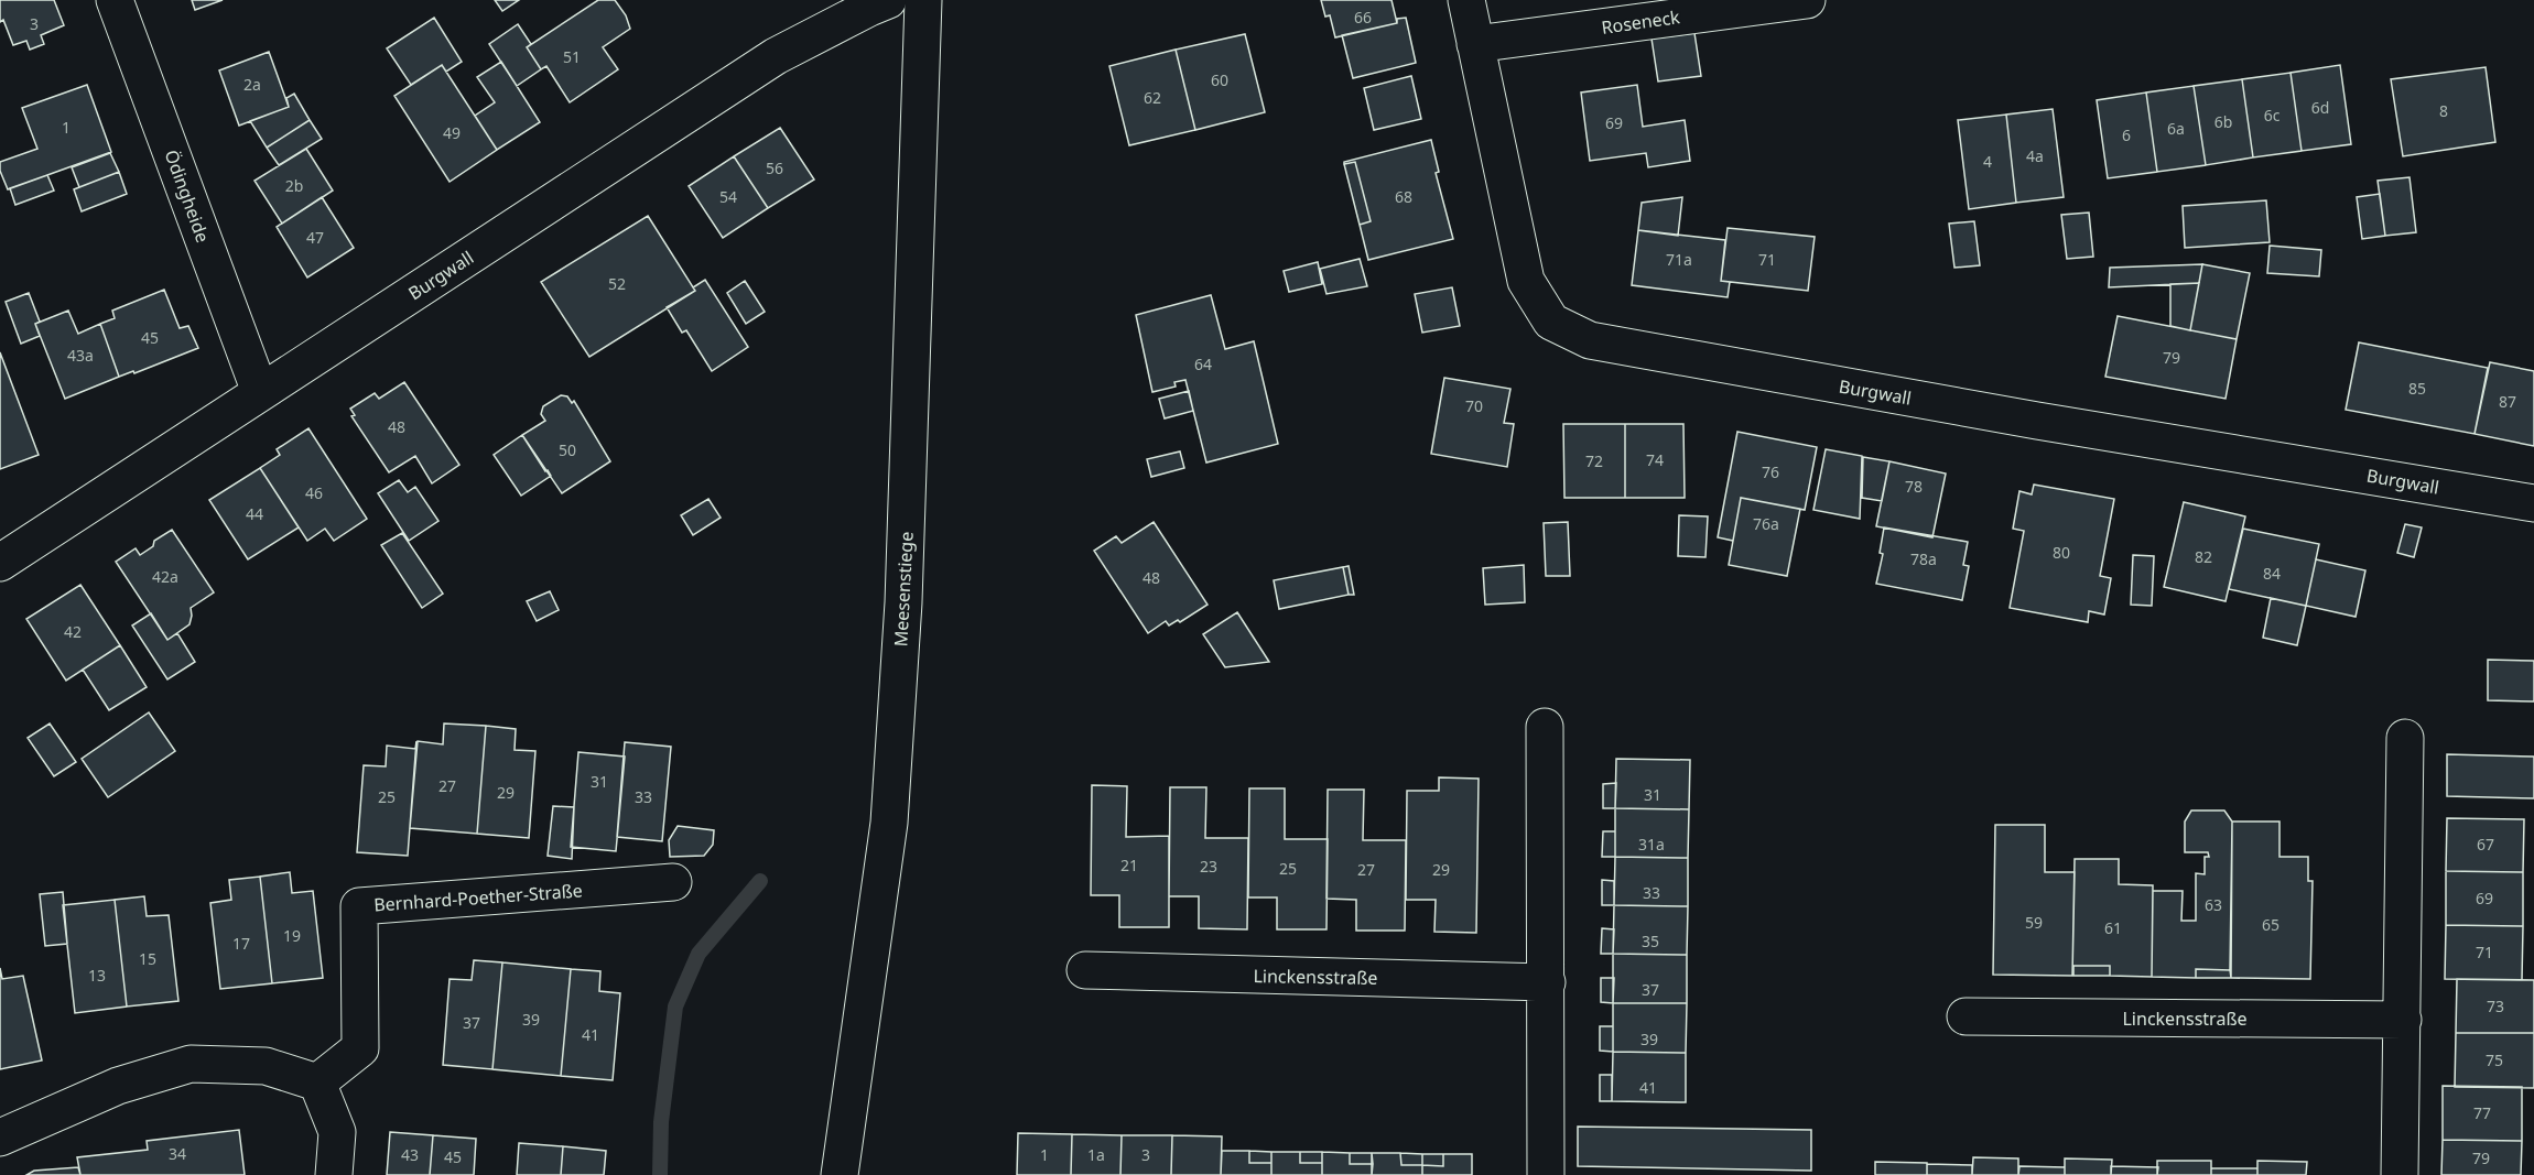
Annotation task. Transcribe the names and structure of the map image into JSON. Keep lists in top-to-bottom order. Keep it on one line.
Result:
{"streets":{"street":["Roseneck","Ödingheide","Burgwall","Meesenstiege","Bernhard-Poether-Straße","Linckensstraße"]},"crossings":[["Roseneck","Burgwall"],["Ödingheide","Burgwall"]],"house_numbers":["66","3","51","60","2a","62","6d","8","6c","6b","69","1","6a","49","6","4a","4","56","2b","54","68","47","71a","71","52","45","43a","79","64","85","87","70","48","50","74","72","76","78","46","44","76a","80","82","78a","84","42a","48","42","31","27","29","31","25","33","31a","67","21","23","25","27","29","33","69","63","59","65","61","19","35","17","71","15","13","37","73","39","37","41","39","75","41","77","34","43","1","1a","3","45","79"]}
